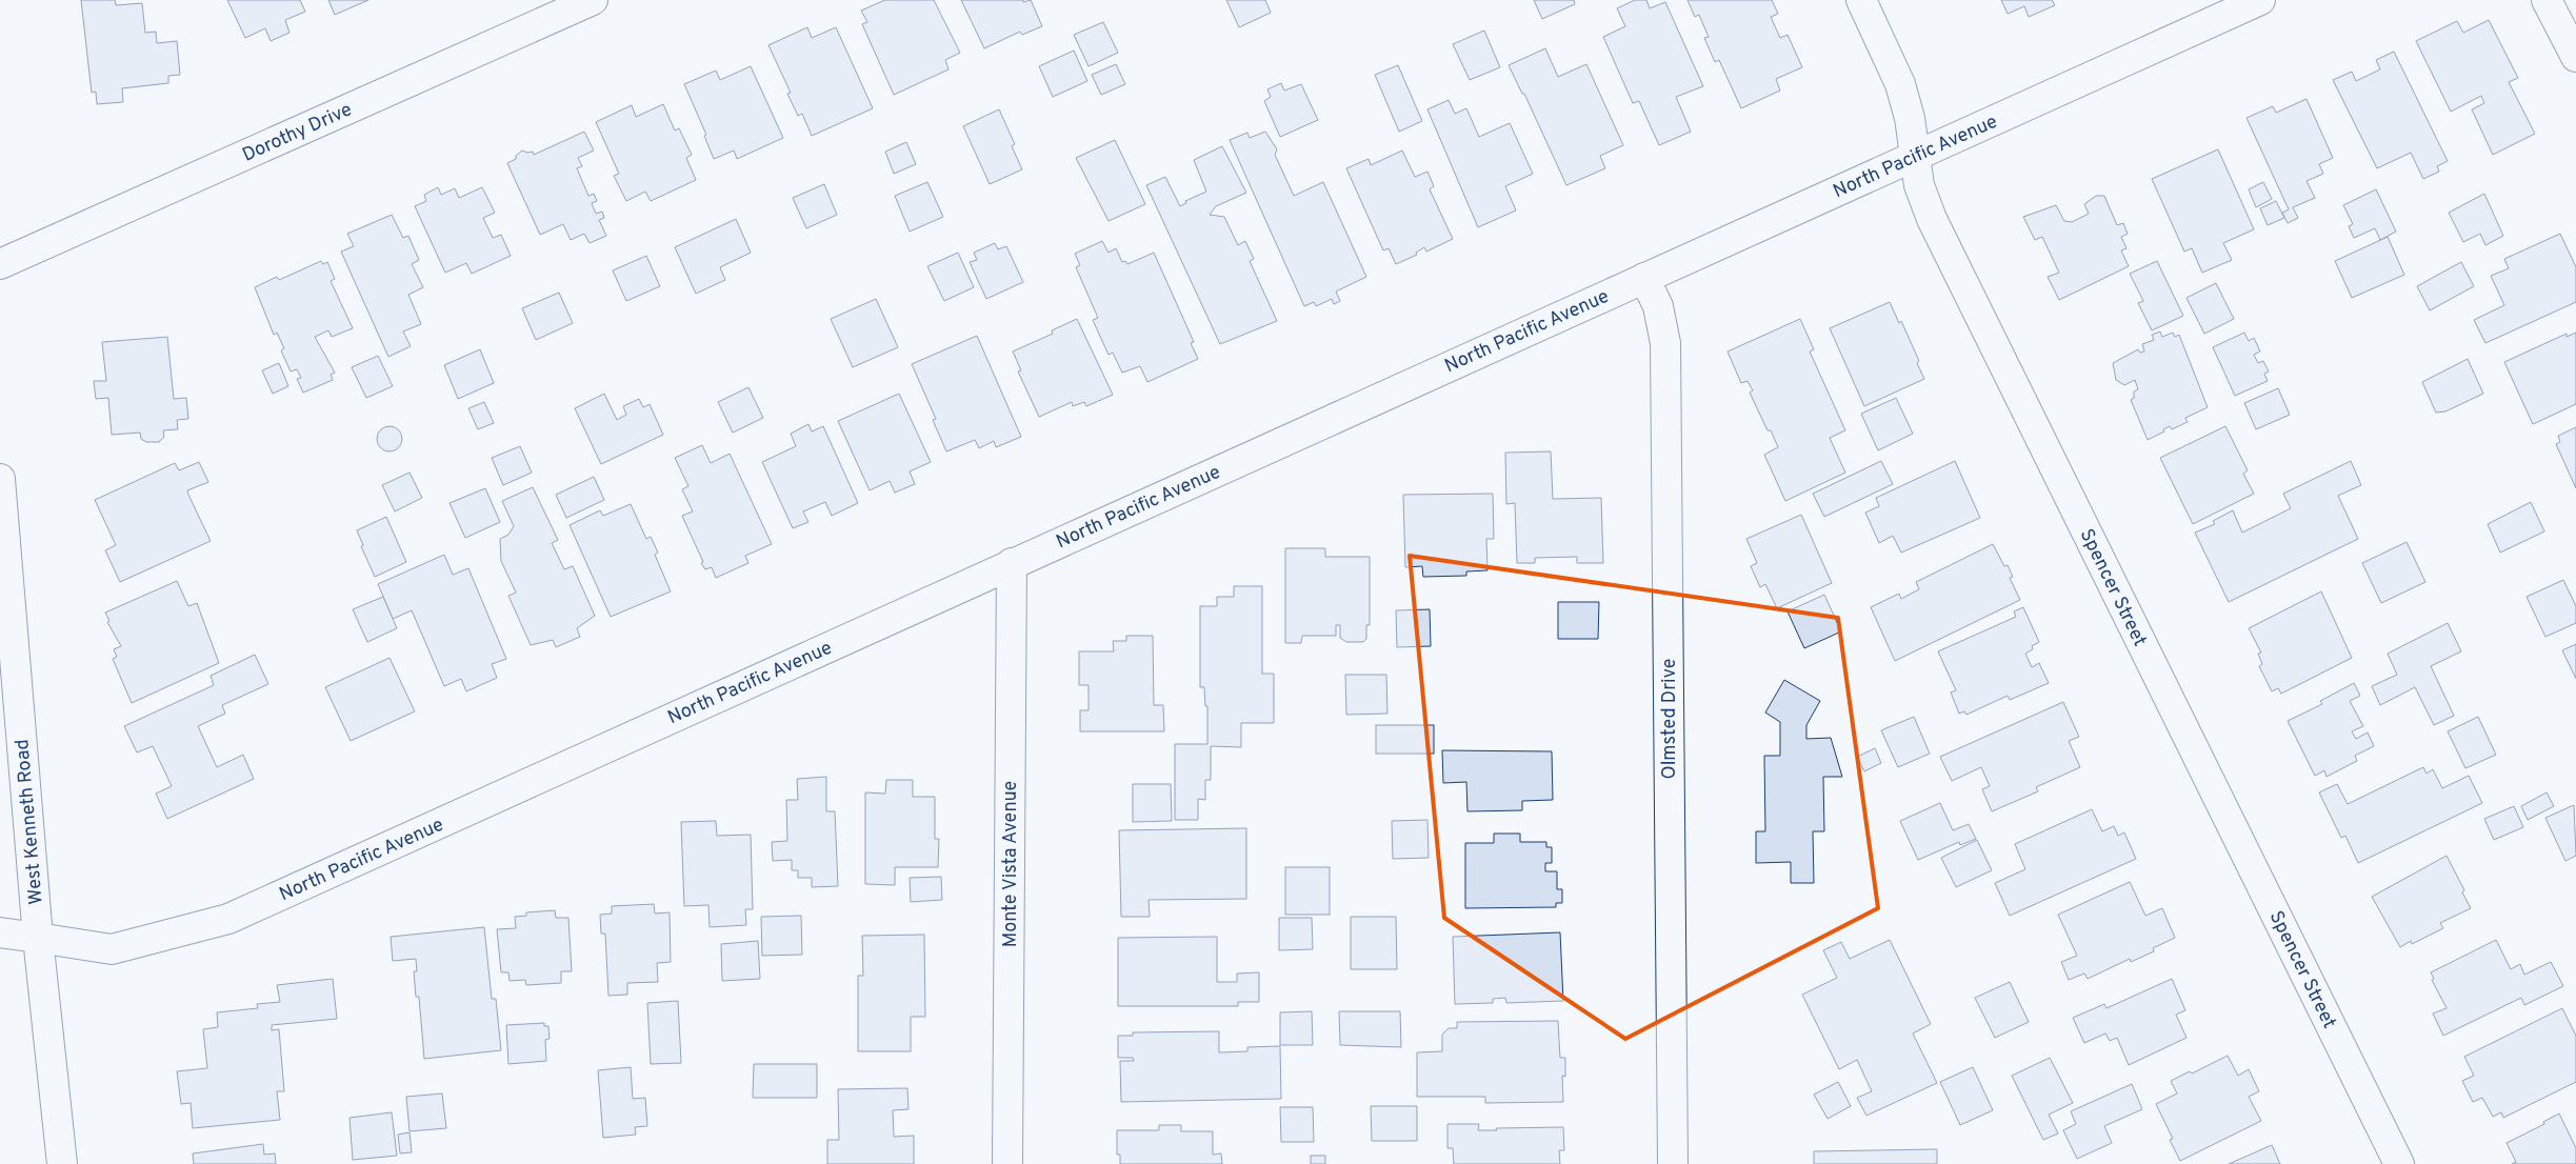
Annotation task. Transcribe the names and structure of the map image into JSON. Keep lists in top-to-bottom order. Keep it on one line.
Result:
{"streets":{"street":["Dorothy Drive","North Pacific Avenue","Spencer Street","Olmsted Drive","West Kenneth Road","Monte Vista Avenue"]},"crossings":[["North Pacific Avenue","Spencer Street"],["North Pacific Avenue","Olmsted Drive"],["North Pacific Avenue","West Kenneth Road"],["North Pacific Avenue","Monte Vista Avenue"]]}
